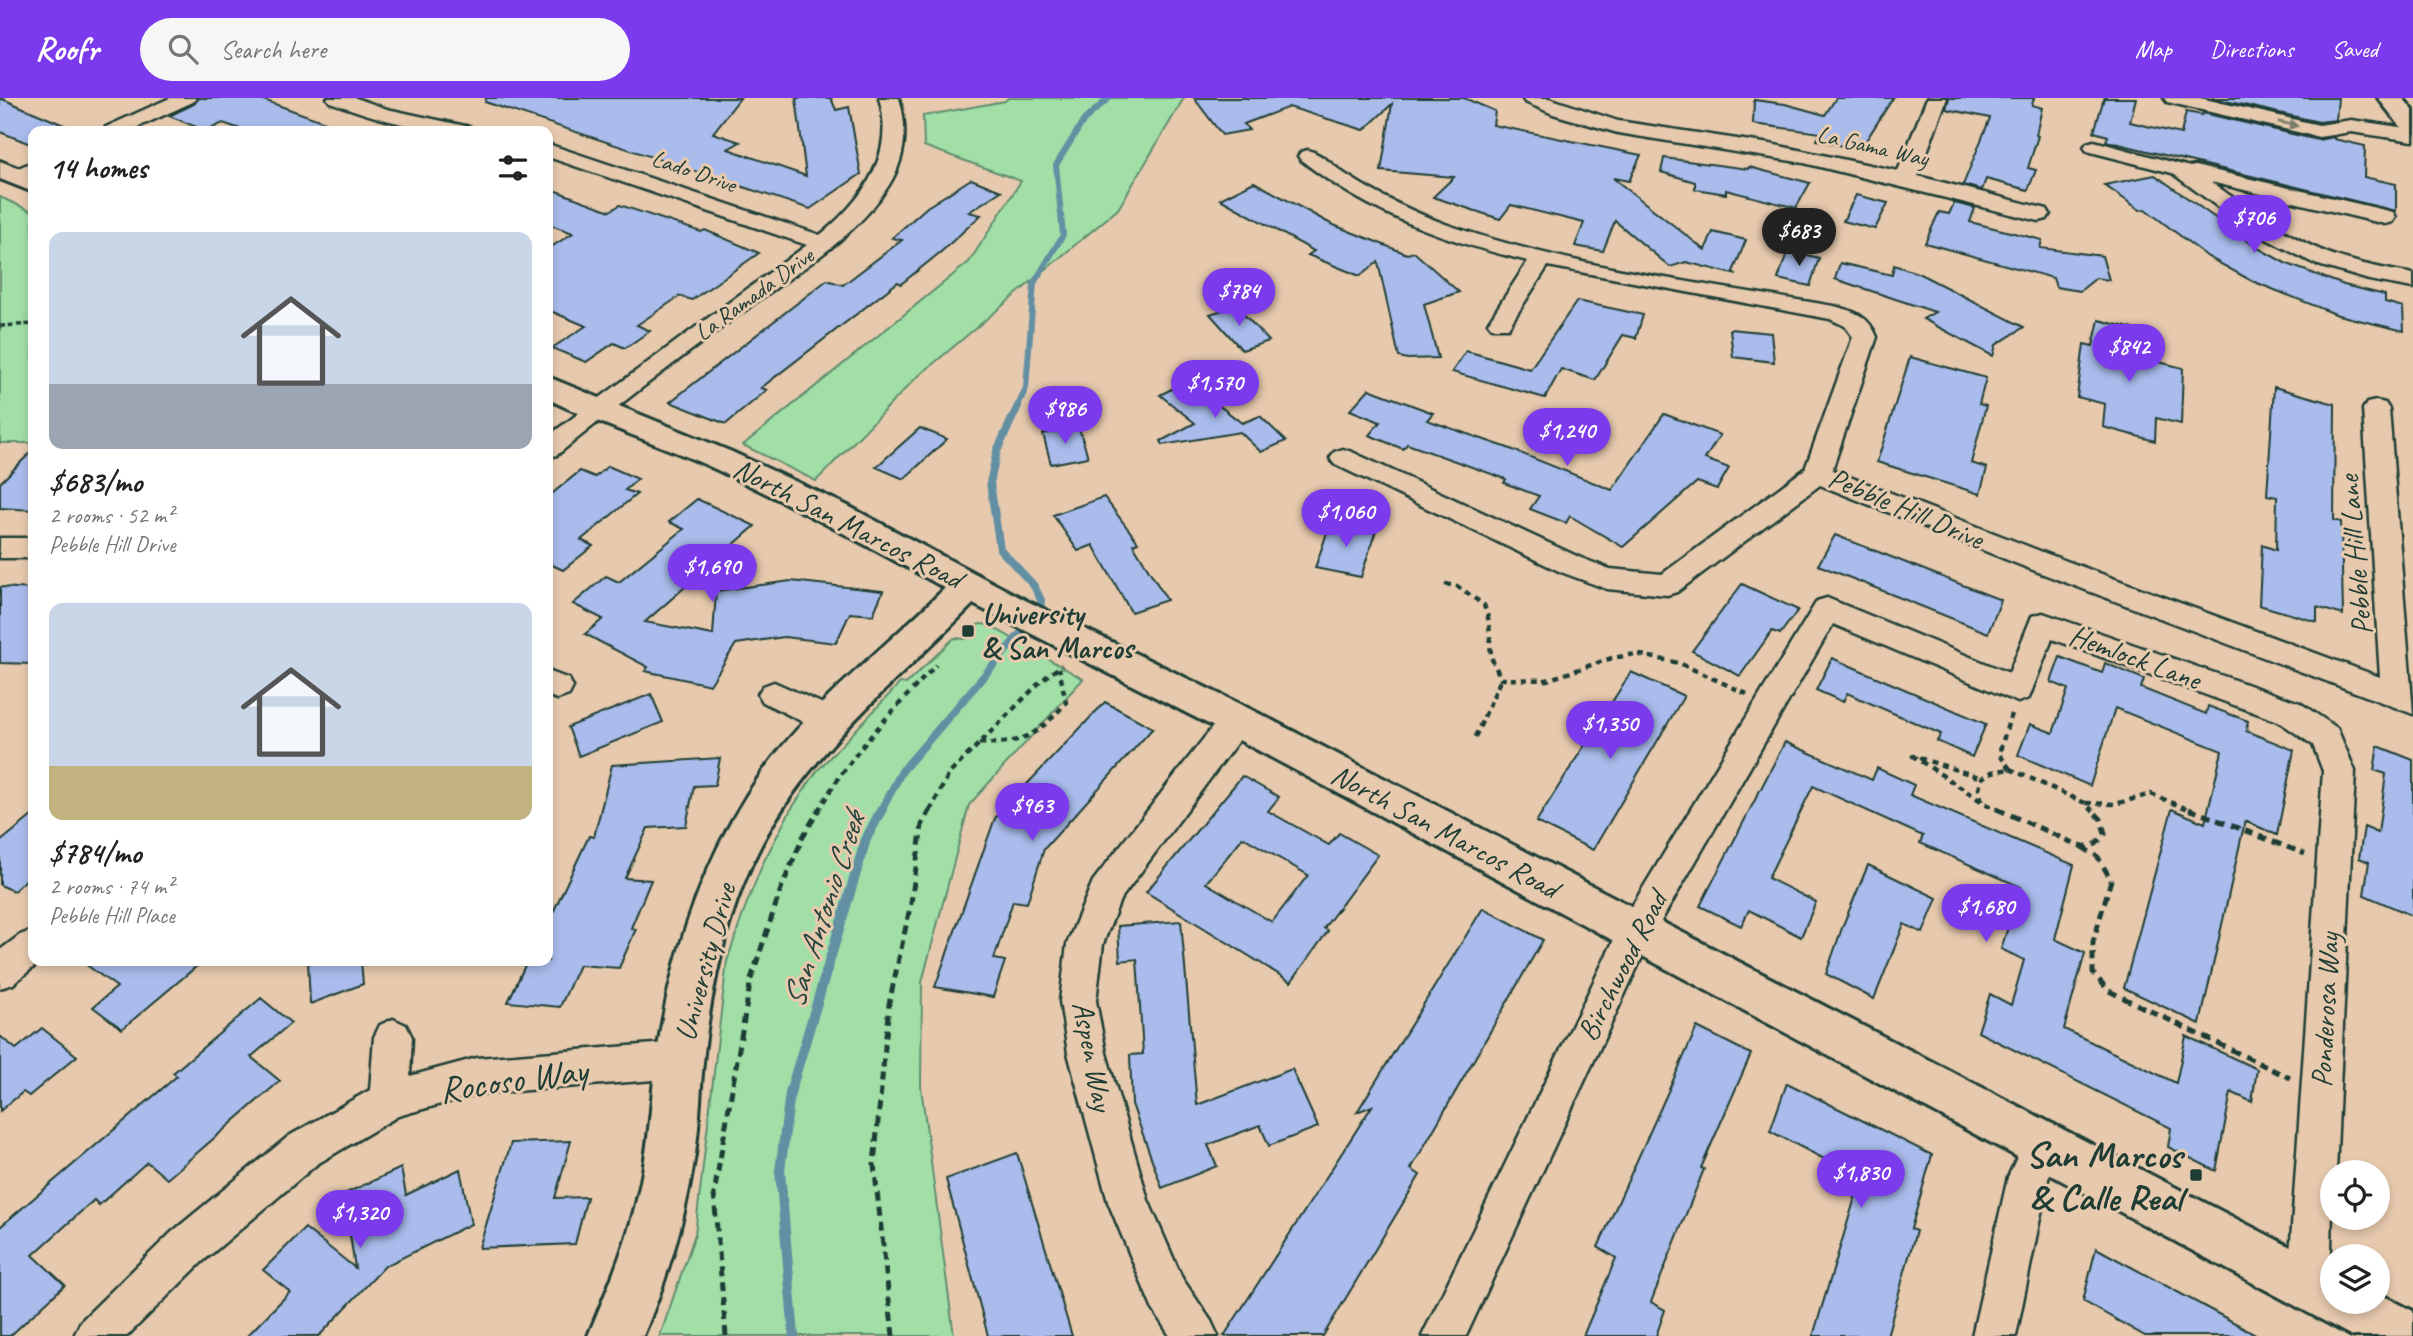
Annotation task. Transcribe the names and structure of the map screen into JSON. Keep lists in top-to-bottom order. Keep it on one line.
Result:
{"streets":{"street":["La Gama Way","Lado Drive","La Ramada Drive","Pebble Hill Drive","North San Marcos Road","Pebble Hill Lane","Hemlock Lane","University Drive","Birchwood Road","Ponderosa Way","Aspen Way","Rocoso Way"]},"crossings":[["Lado Drive","La Ramada Drive"],["La Ramada Drive","North San Marcos Road"],["Pebble Hill Drive","Pebble Hill Lane"],["North San Marcos Road","University Drive"],["North San Marcos Road","Birchwood Road"],["North San Marcos Road","Aspen Way"],["Hemlock Lane","Birchwood Road"],["Hemlock Lane","Ponderosa Way"],["University Drive","Rocoso Way"]],"water":["San Antonio Creek"],"places":{"transit":["University & San Marcos","San Marcos & Calle Real"]},"page":{"header":"Roofr","search":"Search here","nav":["Map","Directions","Saved"],"heading":"14 homes","price":["$706","$683","$784","$842","$1,570","$986","$1,240","$1,060","$1,690","$1,350","$963","$1,680","$1,830","$1,320"],"list":[{"name":"$683/mo","note":"2 rooms · 52 m² · Pebble Hill Drive"},{"name":"$784/mo","note":"2 rooms · 74 m² · Pebble Hill Place"}]}}
